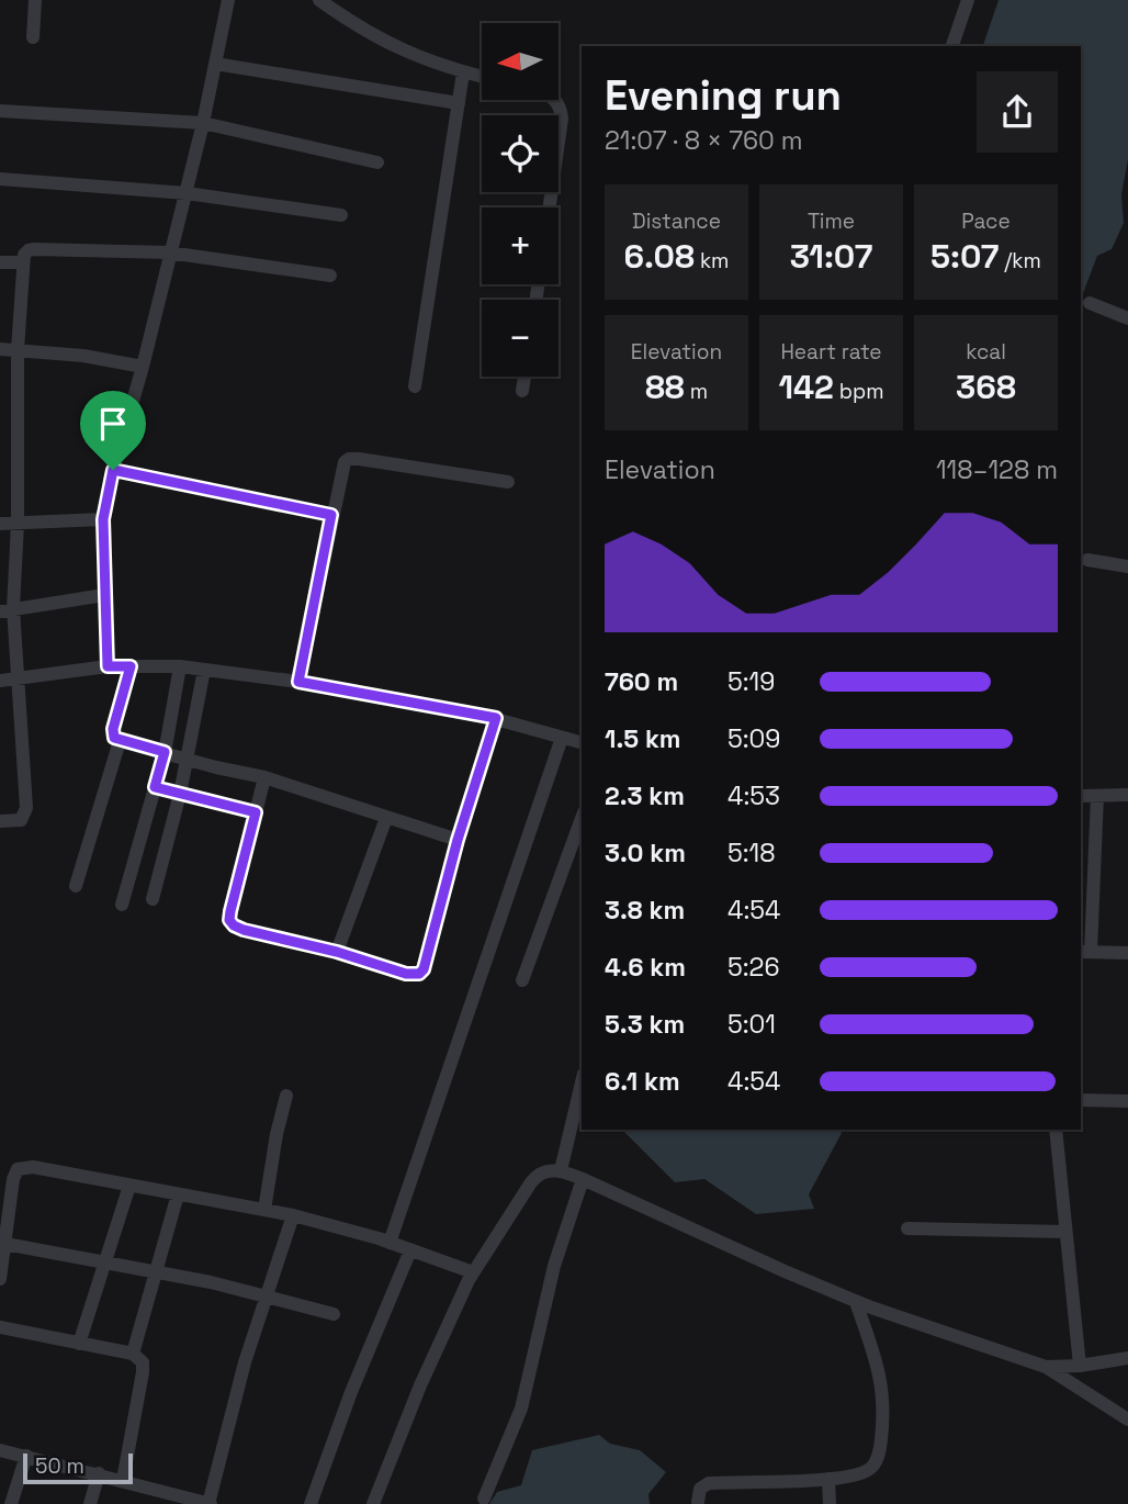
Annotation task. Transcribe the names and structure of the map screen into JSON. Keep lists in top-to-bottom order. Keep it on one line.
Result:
{"scale_bar":"50 m","north":"left","page":{"map_buttons":["+","−"],"heading":["Evening run","21:07 · 8 × 760 m"],"stats":[["Distance","6.08 km"],["Time","31:07"],["Pace","5:07 /km"],["Elevation","88 m"],["Heart rate","142 bpm"],["kcal","368"]],"chart":["Elevation","118–128 m"],"list":[{"name":"760 m","note":"5:19"},{"name":"1.5 km","note":"5:09"},{"name":"2.3 km","note":"4:53"},{"name":"3.0 km","note":"5:18"},{"name":"3.8 km","note":"4:54"},{"name":"4.6 km","note":"5:26"},{"name":"5.3 km","note":"5:01"},{"name":"6.1 km","note":"4:54"}],"scale":"50 m"}}
